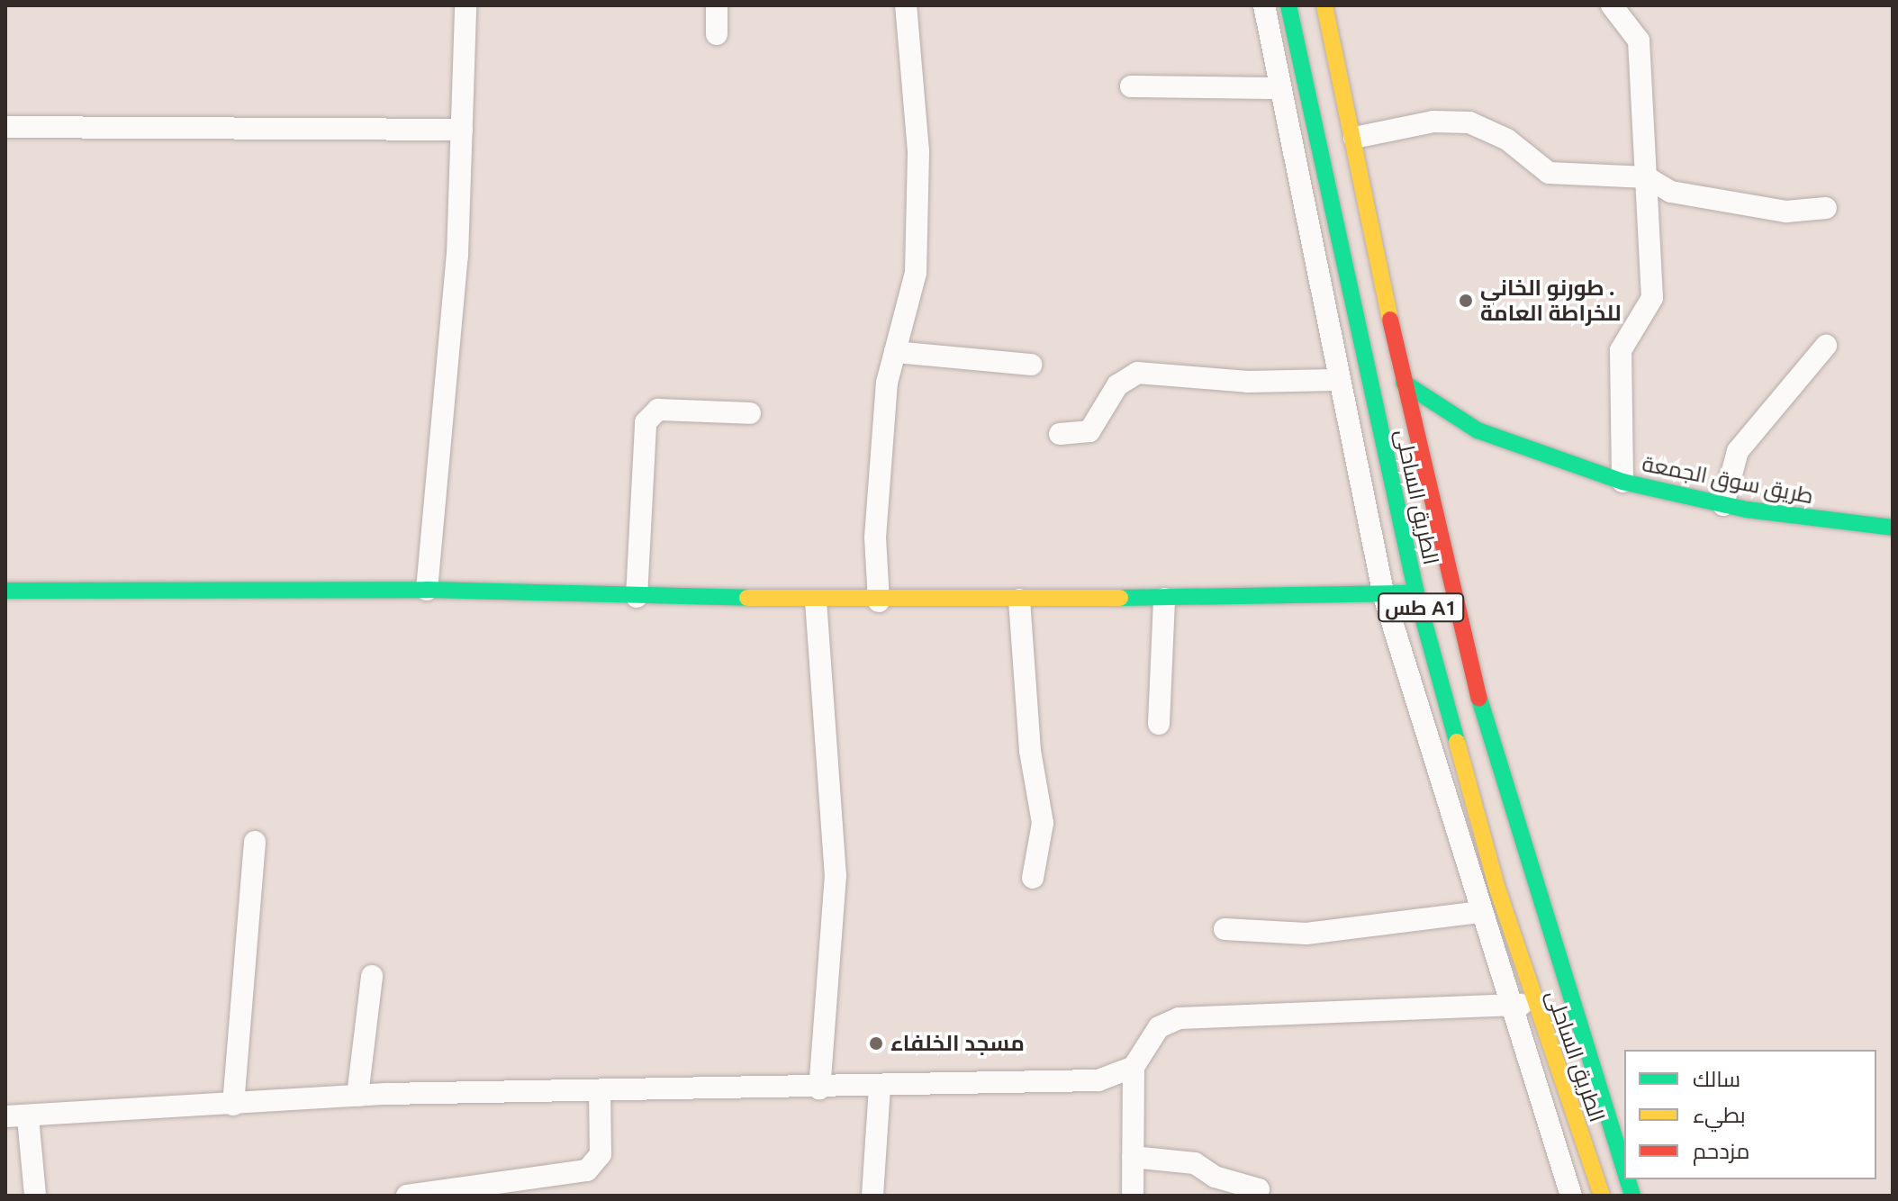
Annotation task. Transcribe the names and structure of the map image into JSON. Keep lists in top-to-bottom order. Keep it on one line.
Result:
{"streets":{"main road":["طريق سوق الجمعة","الطريق الساحلى","طس A1"]},"crossings":[["طريق سوق الجمعة","الطريق الساحلى"]],"places":["طورنو الخاني . للخراطة العامة","مسجد الخلفاء"],"legend":["سالك","بطيء","مزدحم"]}
